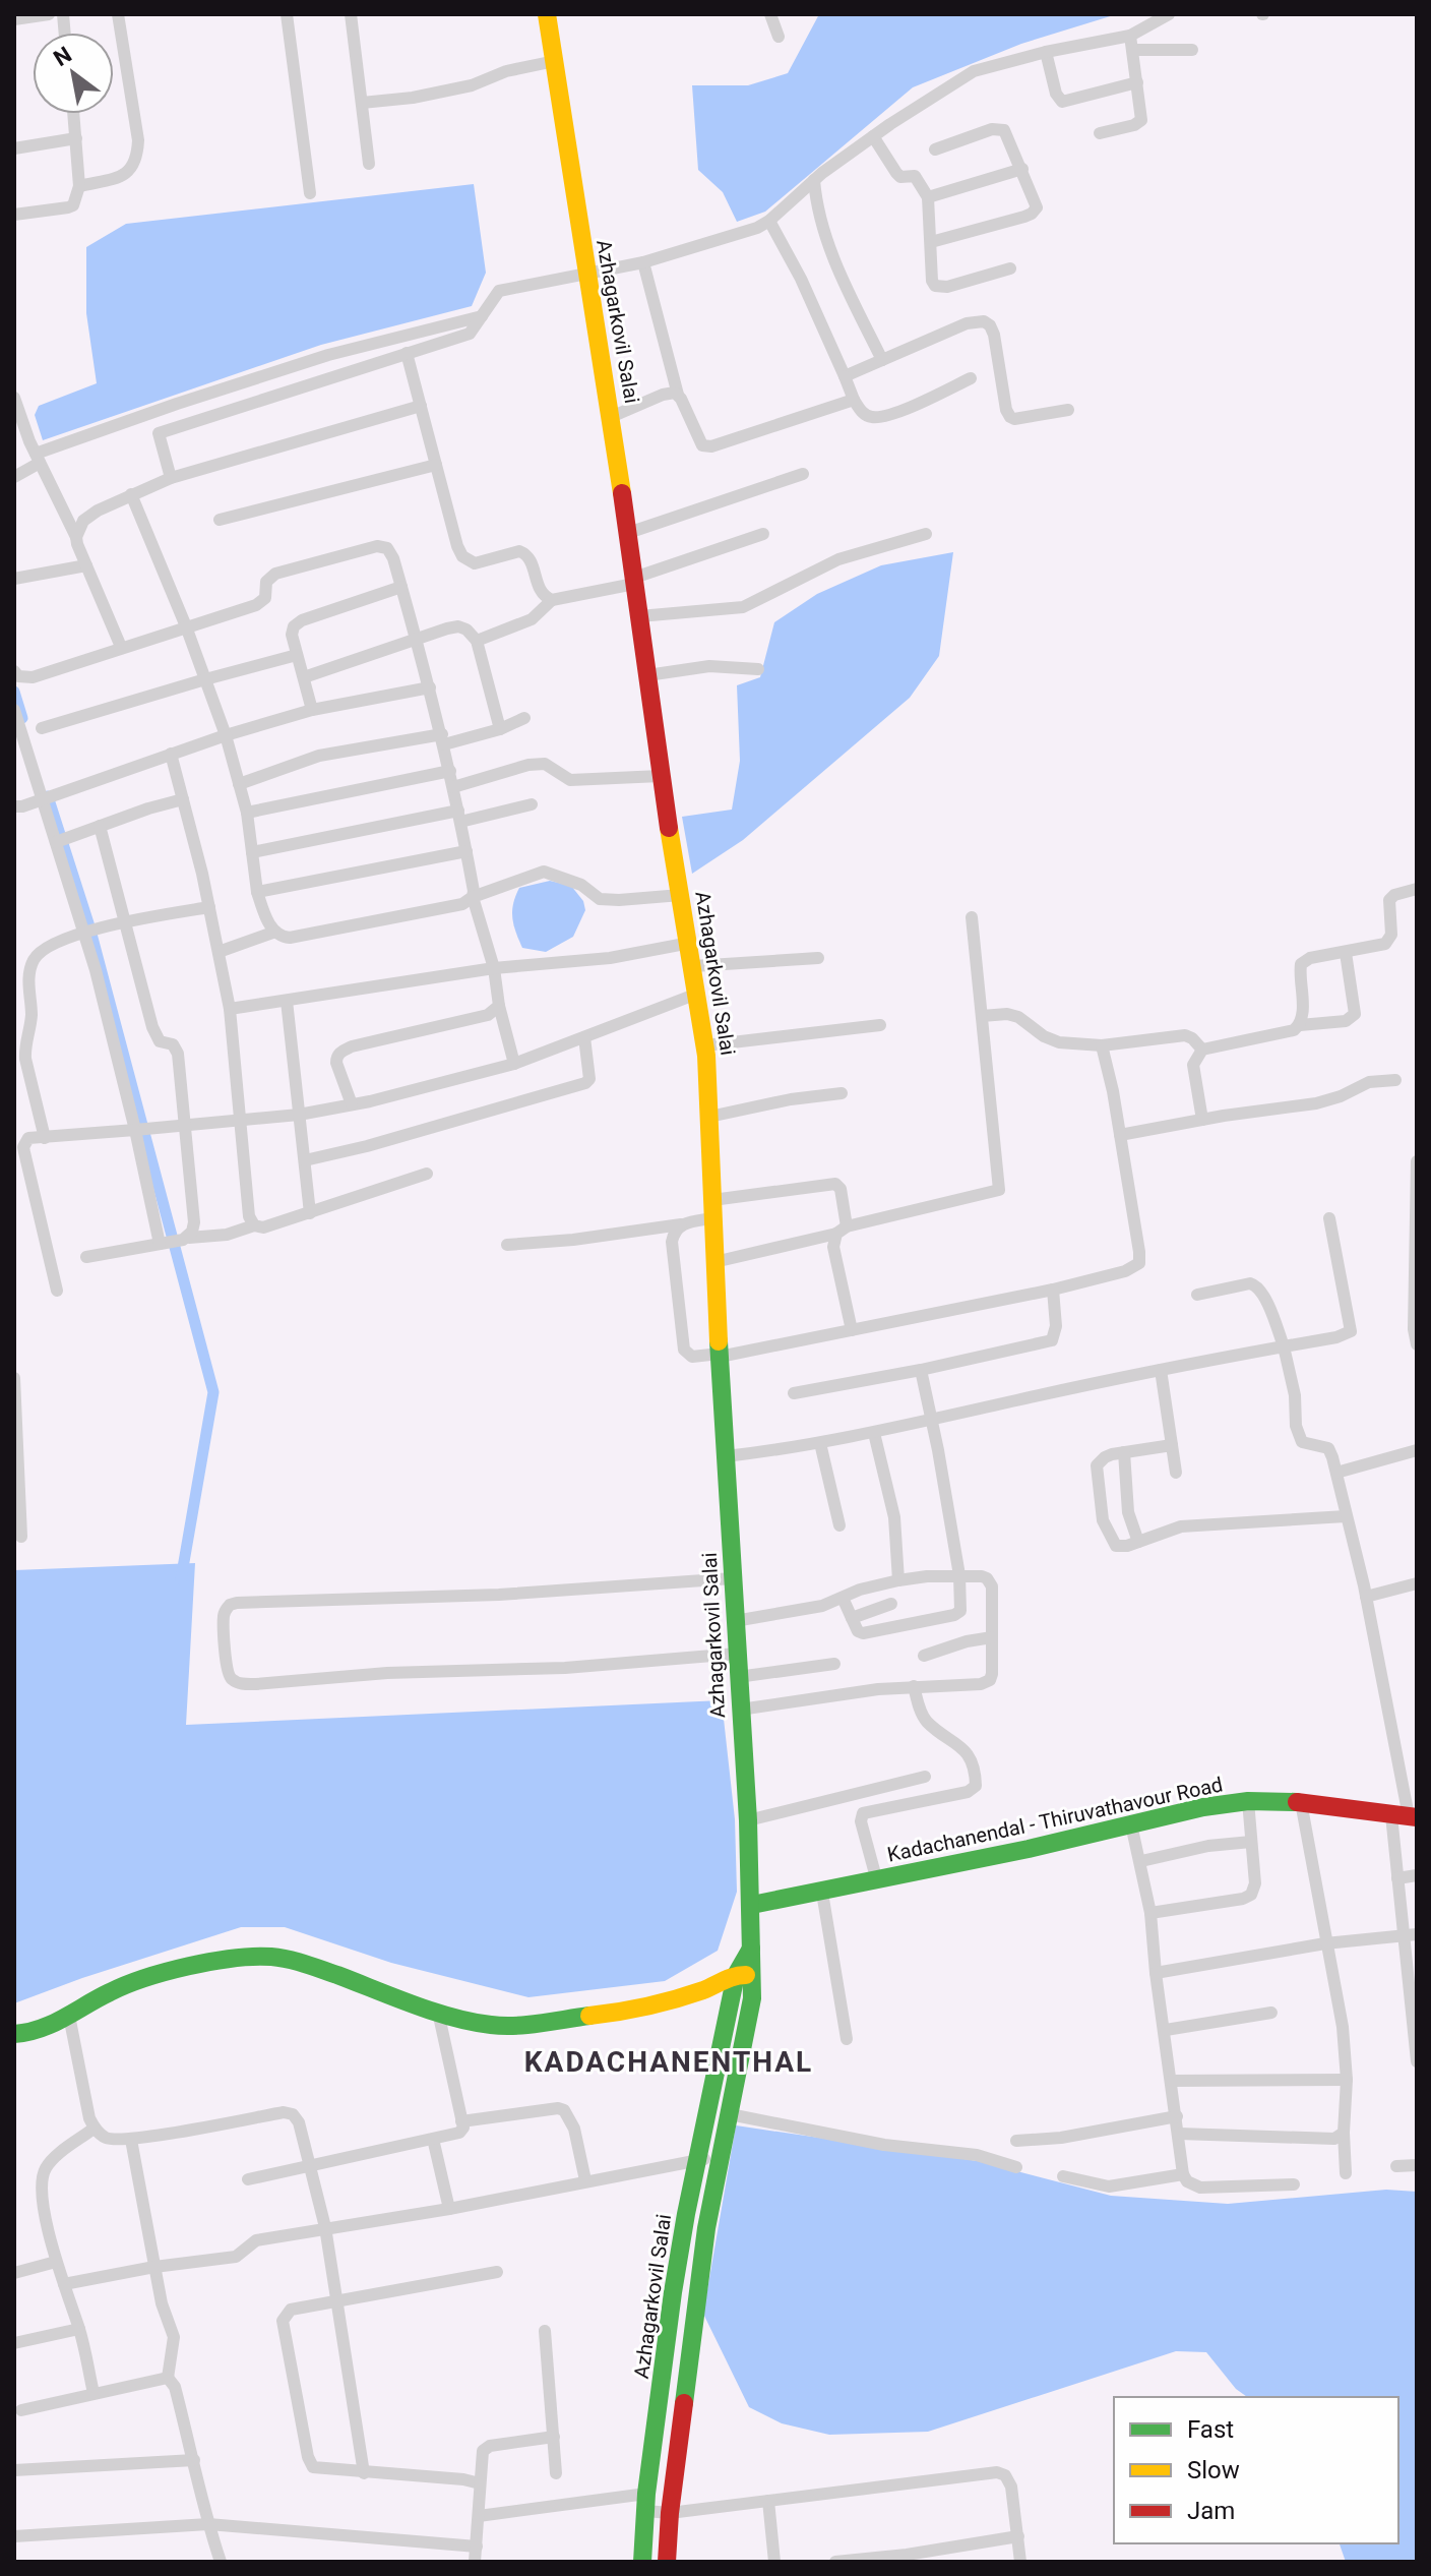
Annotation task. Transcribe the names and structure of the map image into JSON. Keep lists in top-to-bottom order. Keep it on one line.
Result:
{"streets":{"main road":["Azhagarkovil Salai","Kadachanendal - Thiruvathavour Road"]},"crossings":[["Azhagarkovil Salai","Kadachanendal - Thiruvathavour Road"]],"districts":["KADACHANENTHAL"],"legend":["Fast","Slow","Jam"],"north":"top left"}
